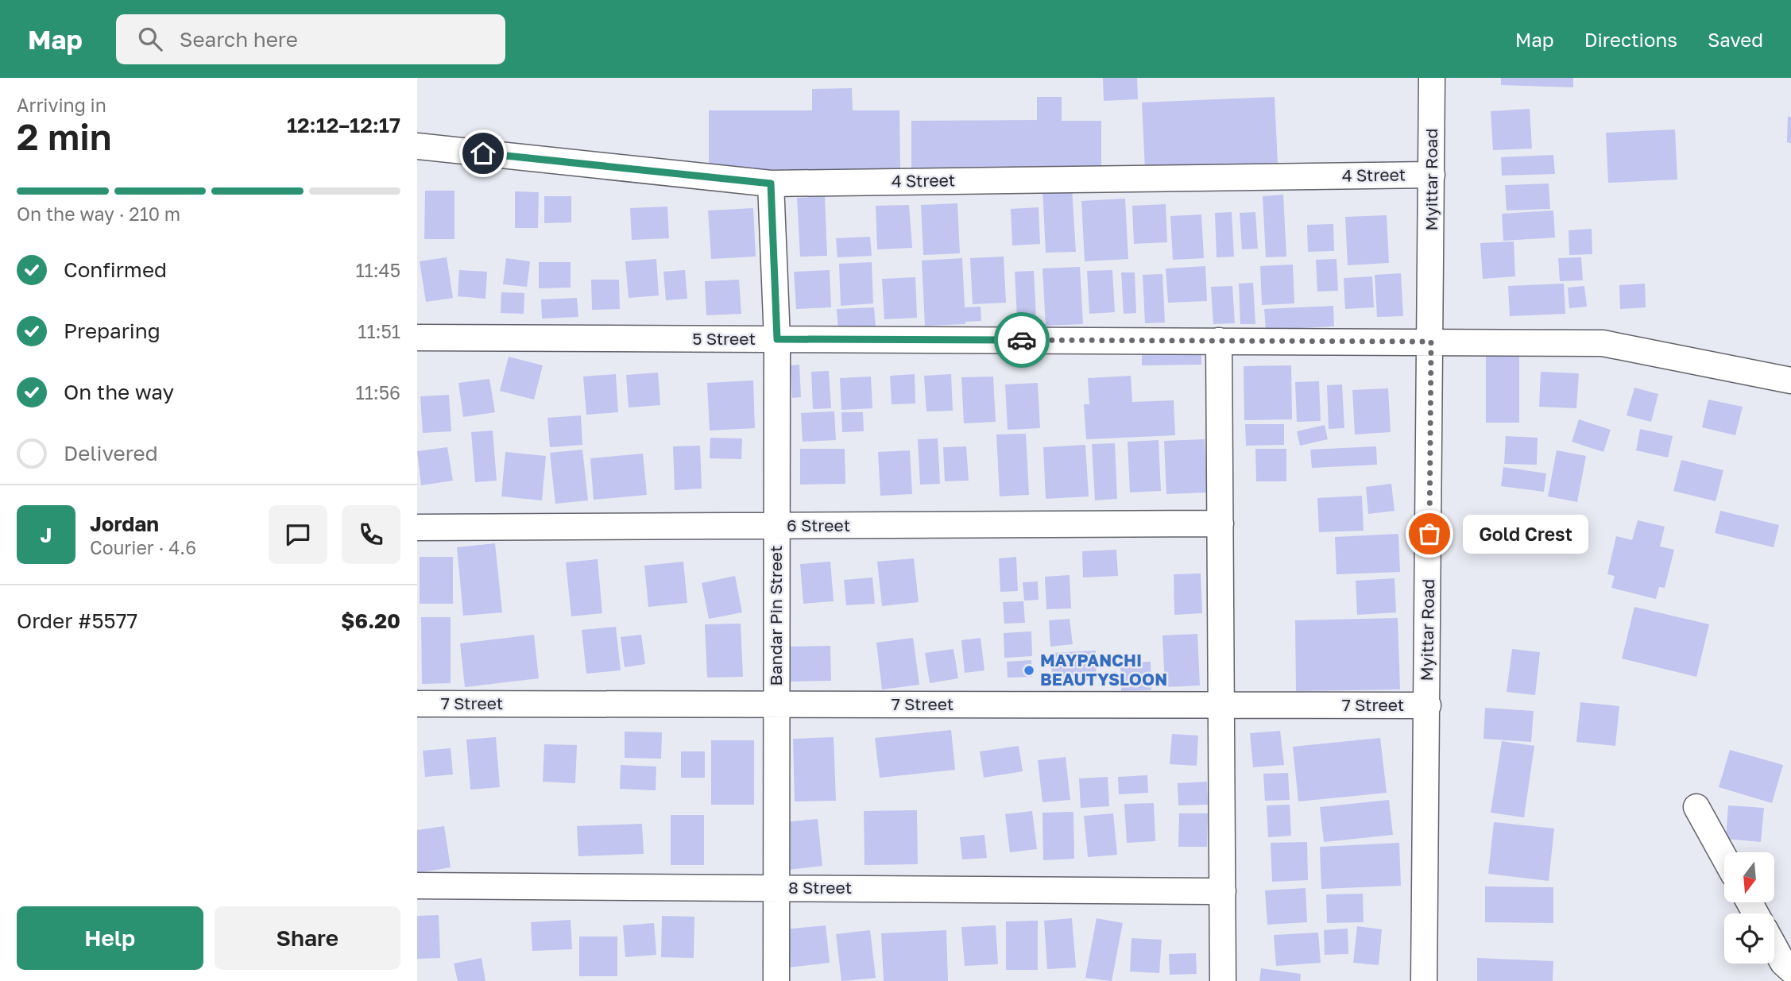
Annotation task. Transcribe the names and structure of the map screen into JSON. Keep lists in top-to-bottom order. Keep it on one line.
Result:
{"streets":{"street":["4 Street","Myittar Road","5 Street","6 Street","Bandar Pin Street","7 Street","8 Street"]},"crossings":[["4 Street","Myittar Road"],["4 Street","Bandar Pin Street"],["Myittar Road","5 Street"],["Myittar Road","7 Street"],["5 Street","Bandar Pin Street"],["6 Street","Bandar Pin Street"],["Bandar Pin Street","7 Street"],["Bandar Pin Street","8 Street"]],"places":["Gold Crest","MAYPANCHI BEAUTYSLOON"],"north":"bottom","page":{"header":"Map","search":"Search here","nav":["Map","Directions","Saved"],"heading":["2 min","Arriving in","12:12–12:17"],"panel":["Jordan","Courier · 4.6","Order #5577","$6.20"],"bar":"On the way · 210 m","list":[["Confirmed","11:45"],["Preparing","11:51"],["On the way","11:56"],"Delivered"],"round":"J","bubble":"Gold Crest","buttons":["Help","Share"]}}
